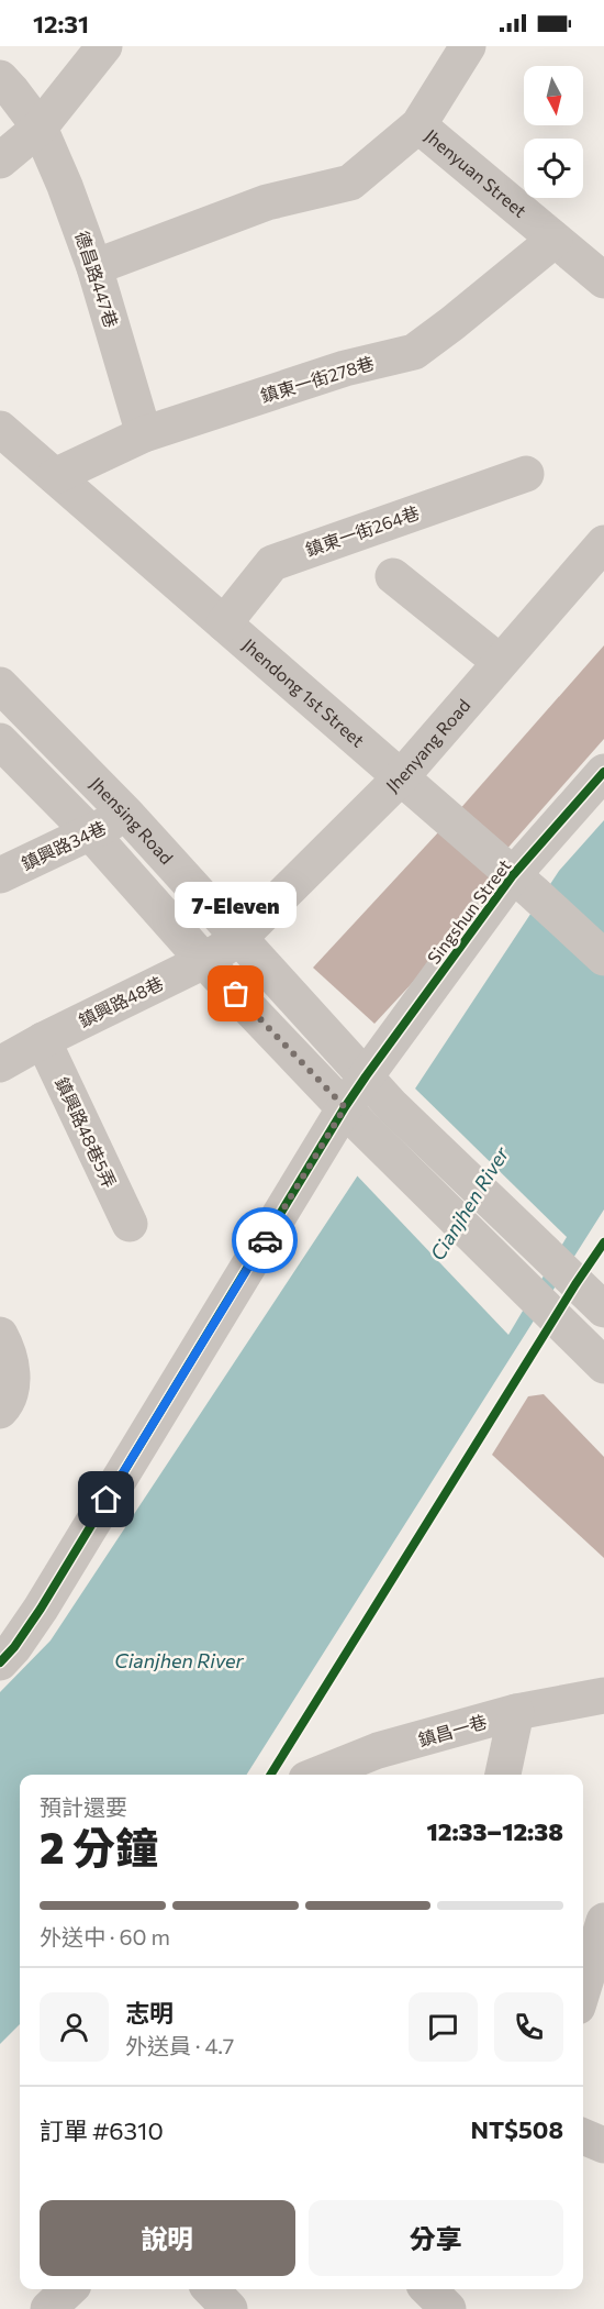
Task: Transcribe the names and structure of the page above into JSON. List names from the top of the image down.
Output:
{
  "streets": {
    "street": [
      "Jhenyuan Street",
      "德昌路447巷",
      "鎮東一街278巷",
      "鎮東一街264巷",
      "Jhendong 1st Street",
      "Jhenyang Road",
      "Jhensing Road",
      "鎮興路34巷",
      "Singshun Street",
      "鎮興路48巷",
      "鎮興路48巷5弄",
      "鎮昌一巷"
    ]
  },
  "crossings": [
    ["Jhenyuan Street", "鎮東一街278巷"],
    ["德昌路447巷", "鎮東一街278巷"],
    ["鎮東一街278巷", "Jhendong 1st Street"],
    ["鎮東一街264巷", "Jhendong 1st Street"],
    ["Jhendong 1st Street", "Jhenyang Road"],
    ["Jhendong 1st Street", "Singshun Street"],
    ["Jhenyang Road", "Jhensing Road"],
    ["Jhenyang Road", "鎮興路48巷"],
    ["Jhensing Road", "鎮興路34巷"],
    ["Jhensing Road", "Singshun Street"],
    ["Jhensing Road", "鎮興路48巷"],
    ["鎮興路48巷", "鎮興路48巷5弄"]
  ],
  "water": ["Cianjhen River"],
  "places": ["7-Eleven"],
  "north": "bottom",
  "page": {
    "status": "12:31",
    "bubble": "7-Eleven",
    "heading": ["2 分鐘", "預計還要", "12:33–12:38"],
    "panel": [
      "志明",
      "外送員 · 4.7",
      "訂單 #6310",
      "NT$508"
    ],
    "bar": "外送中 · 60 m",
    "buttons": ["說明", "分享"]
  }
}
